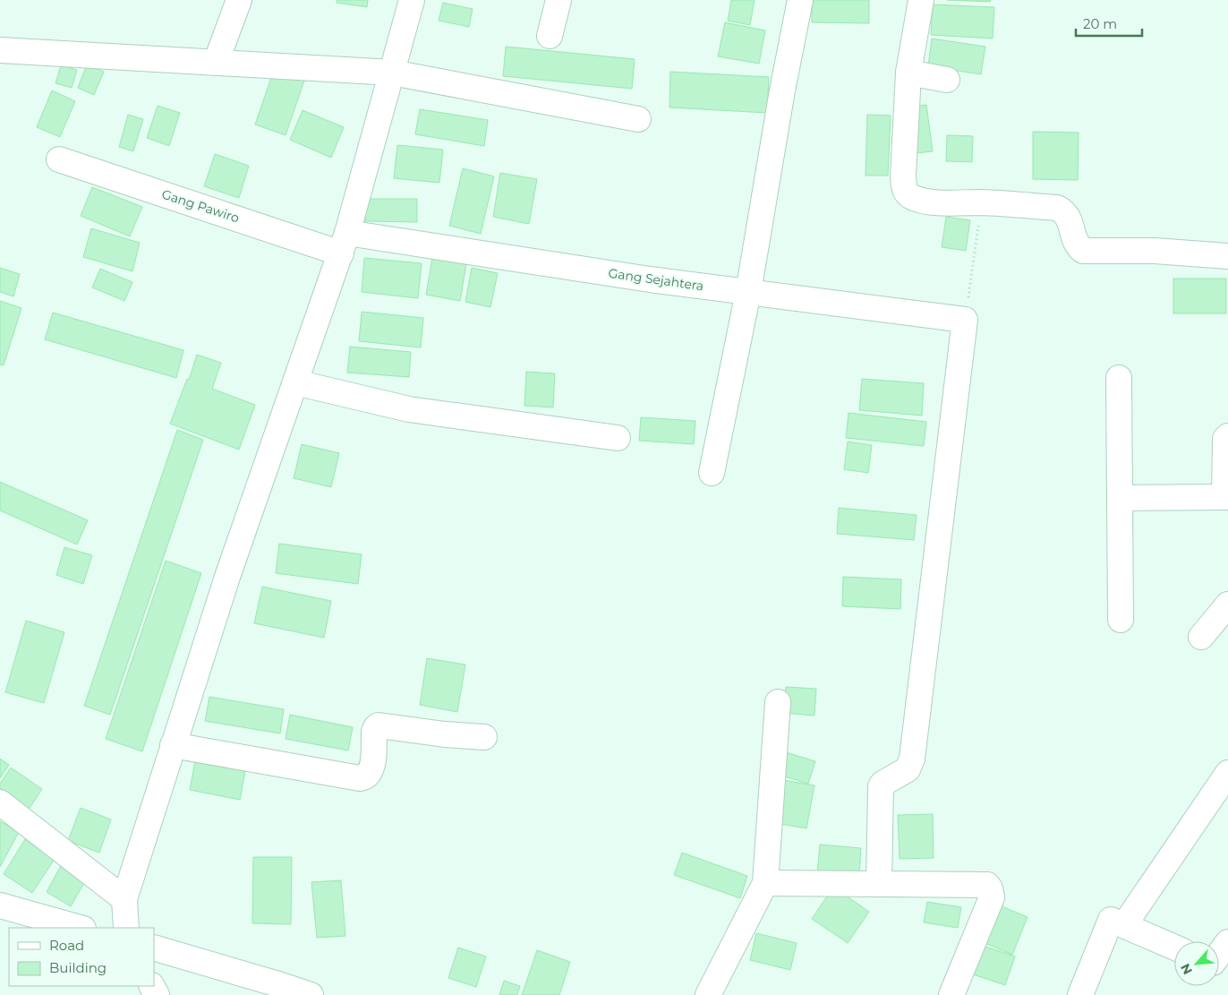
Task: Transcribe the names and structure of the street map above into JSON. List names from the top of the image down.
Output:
{
  "streets": {
    "street": ["Gang Pawiro", "Gang Sejahtera"]
  },
  "crossings": [
    ["Gang Pawiro", "Gang Sejahtera"]
  ],
  "legend": ["Road", "Building"],
  "scale_bar": "20 m",
  "north": "bottom left"
}
